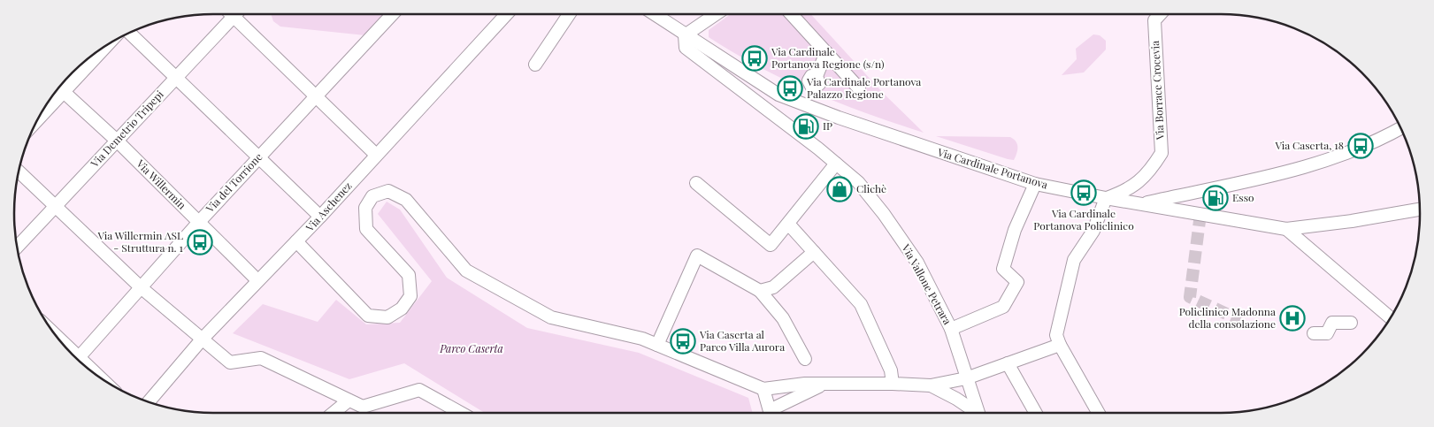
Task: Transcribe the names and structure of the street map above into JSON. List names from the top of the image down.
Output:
{
  "streets": {
    "street": [
      "Via Borrace Crocevia",
      "Via Demetrio Tripepi",
      "Via Cardinale Portanova",
      "Via del Torrione",
      "Via Willermin",
      "Via Aschenez",
      "Via Vallone Petrara"
    ]
  },
  "crossings": [
    ["Via Borrace Crocevia", "Via Cardinale Portanova"],
    ["Via Demetrio Tripepi", "Via Willermin"],
    ["Via Cardinale Portanova", "Via Vallone Petrara"],
    ["Via del Torrione", "Via Willermin"],
    ["Via Willermin", "Via Aschenez"]
  ],
  "parks": ["Parco Caserta"],
  "places": {
    "bus stop": [
      "Via Cardinale Portanova Regione (s/n)",
      "Via Cardinale Portanova Palazzo Regione",
      "Via Caserta, 18",
      "Via Cardinale Portanova Policlinico",
      "Via Willermin ASL - Struttura n. 1",
      "Via Caserta al Parco Villa Aurora"
    ],
    "fuel station": ["IP", "Esso"],
    "shop": ["Clichè"],
    "hospital": ["Policlinico Madonna della consolazione"]
  }
}
